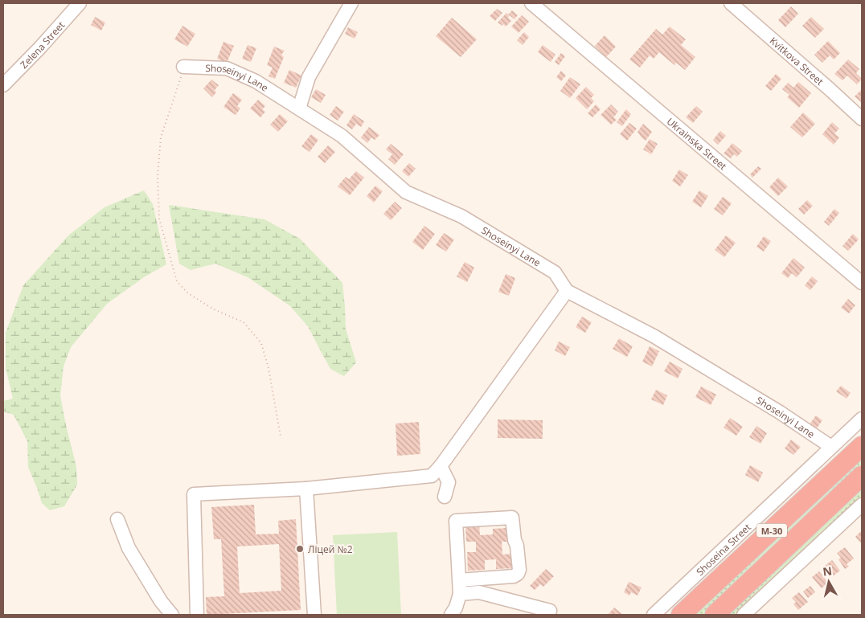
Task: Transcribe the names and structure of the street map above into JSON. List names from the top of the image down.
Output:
{
  "streets": {
    "highway": ["М-30"],
    "street": [
      "Zelena Street",
      "Kvitkova Street",
      "Shoseinyi Lane",
      "Ukrainska Street",
      "Shoseina Street"
    ]
  },
  "crossings": [
    ["Shoseinyi Lane", "Shoseina Street"]
  ],
  "places": ["Ліцей №2"],
  "north": "top"
}
